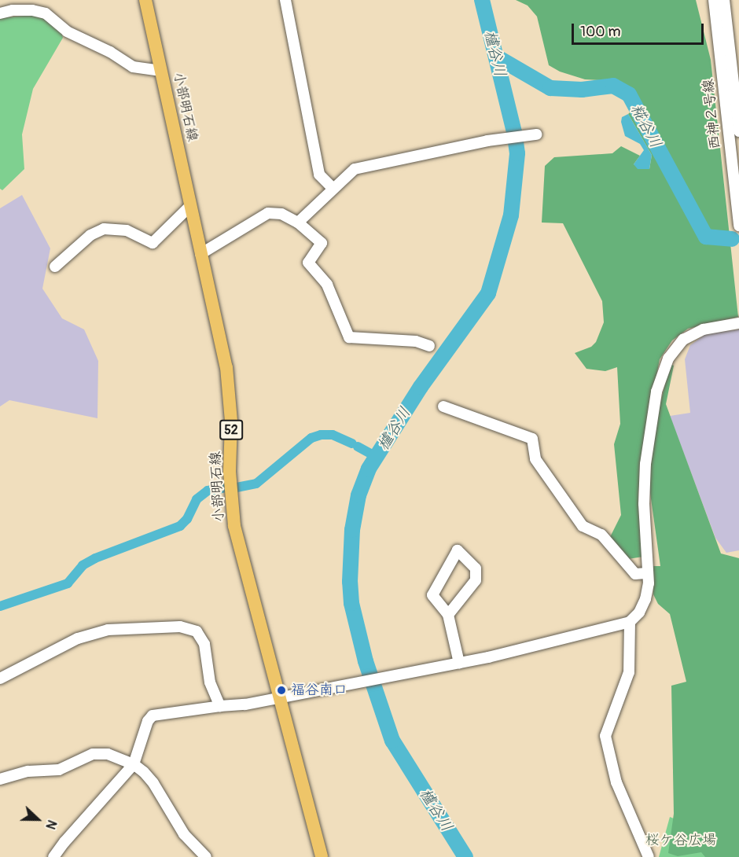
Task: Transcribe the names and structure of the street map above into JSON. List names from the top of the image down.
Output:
{
  "streets": {
    "main road": ["小部明石線", "52"],
    "street": ["西神２号線"]
  },
  "water": ["櫨谷川", "糀谷川"],
  "parks": ["桜ケ谷広場"],
  "places": ["福谷南口"],
  "scale_bar": "100 m",
  "north": "right"
}
